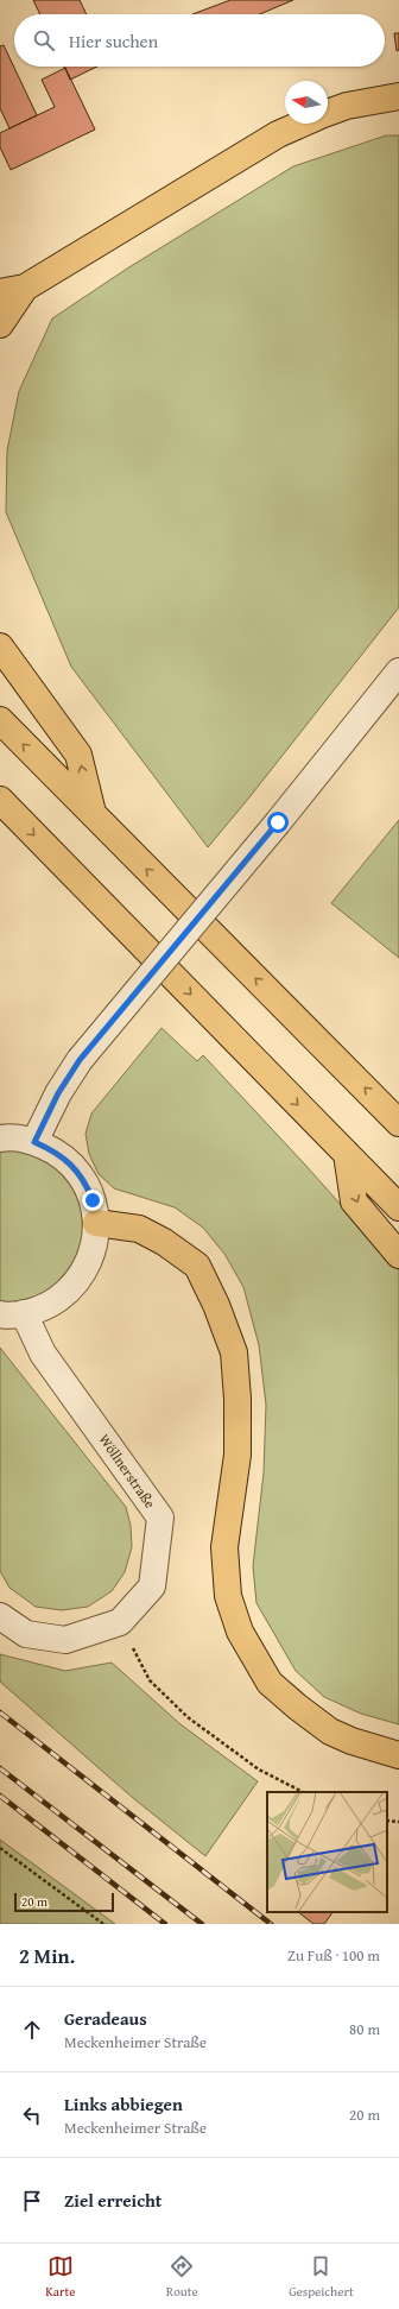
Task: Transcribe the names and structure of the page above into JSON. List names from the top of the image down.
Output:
{
  "streets": {
    "street": ["Wöllnerstraße"]
  },
  "scale_bar": "20 m",
  "north": "left",
  "page": {
    "search": "Hier suchen",
    "scale": "20 m",
    "heading": ["2 Min.", "Zu Fuß · 100 m"],
    "list": [
      ["Geradeaus", "Meckenheimer Straße", "80 m"],
      ["Links abbiegen", "Meckenheimer Straße", "20 m"],
      "Ziel erreicht"
    ],
    "nav": ["Karte", "Route", "Gespeichert"]
  }
}
